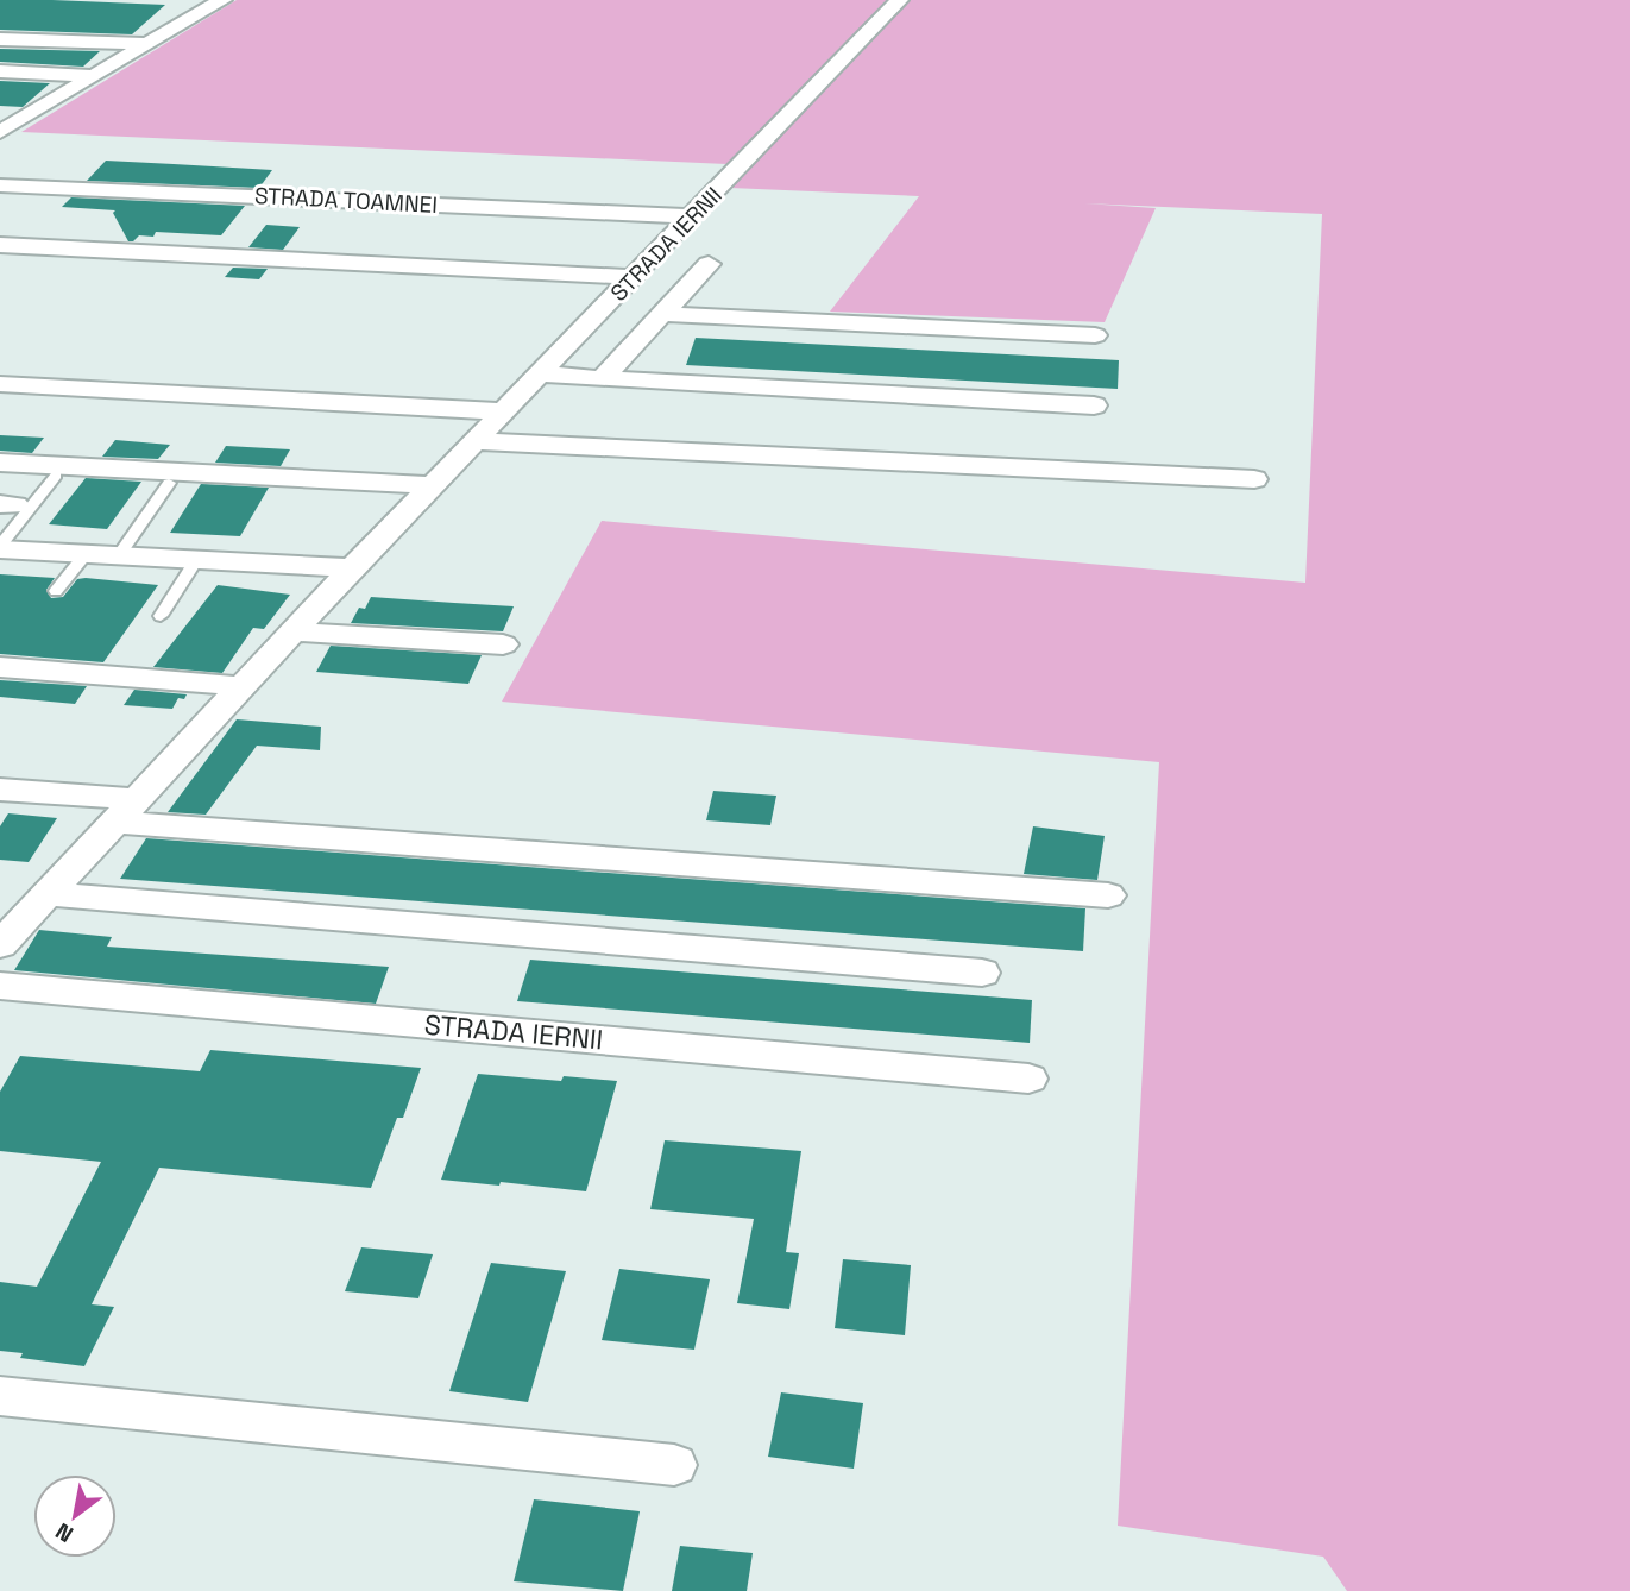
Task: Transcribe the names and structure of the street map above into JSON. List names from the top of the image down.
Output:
{
  "streets": {
    "street": ["STRADA TOAMNEI", "STRADA IERNII"]
  },
  "crossings": [
    ["STRADA TOAMNEI", "STRADA IERNII"]
  ],
  "north": "bottom left"
}
